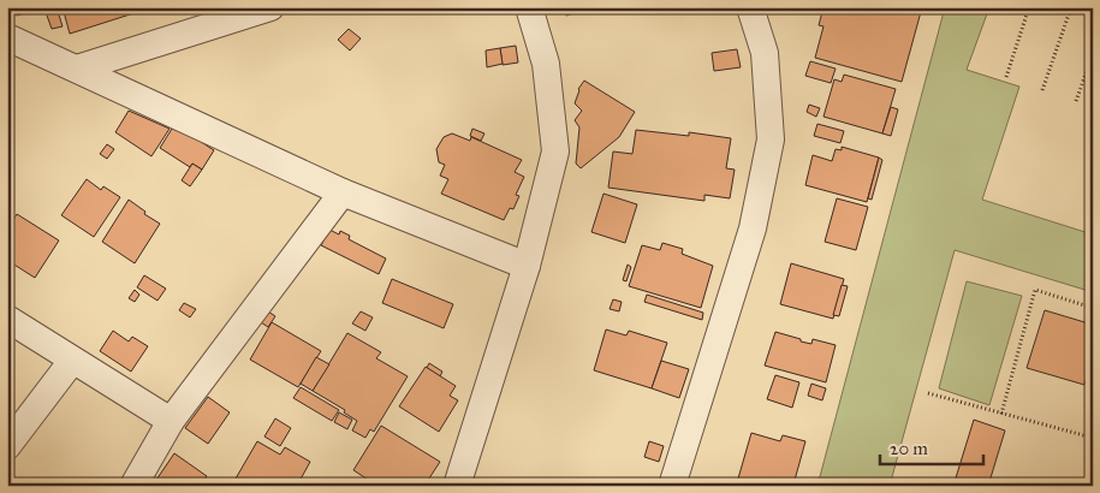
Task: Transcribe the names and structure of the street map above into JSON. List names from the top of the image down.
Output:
{
  "scale_bar": "20 m"
}
